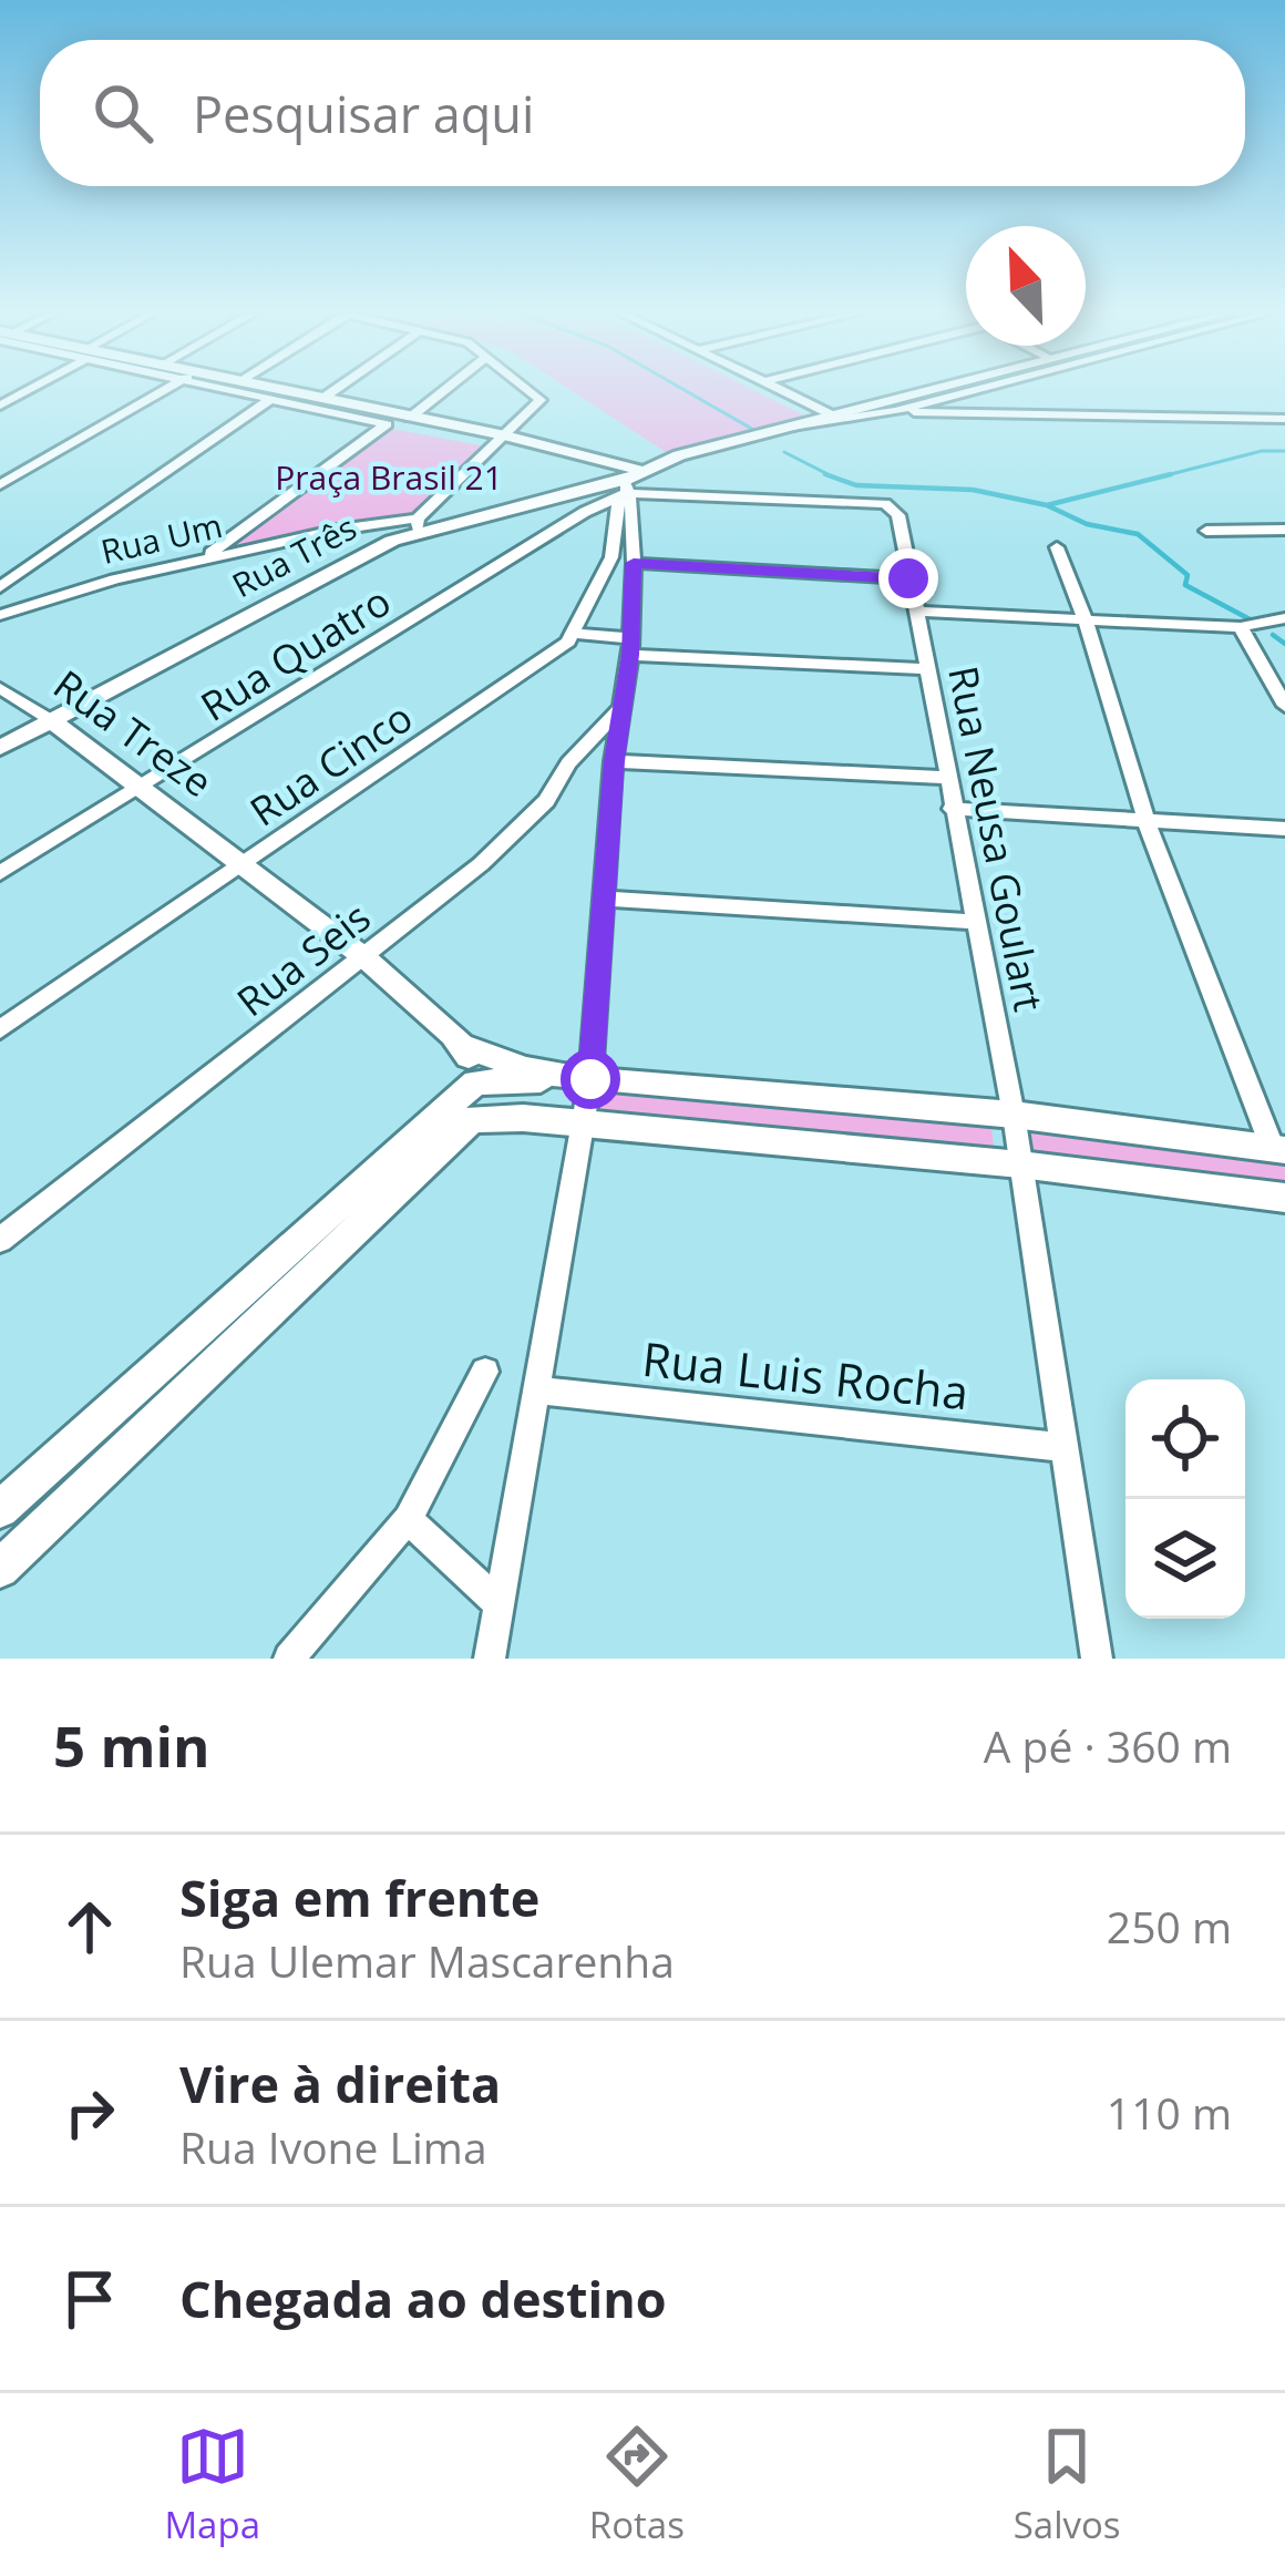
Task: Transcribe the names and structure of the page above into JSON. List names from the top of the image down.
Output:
{
  "streets": {
    "street": [
      "Rua Um",
      "Rua Três",
      "Rua Quatro",
      "Rua Treze",
      "Rua Cinco",
      "Rua Neusa Goulart",
      "Rua Seis",
      "Rua Luis Rocha"
    ]
  },
  "crossings": [
    ["Rua Um", "Rua Três"],
    ["Rua Três", "Rua Quatro"],
    ["Rua Três", "Rua Treze"],
    ["Rua Três", "Rua Cinco"],
    ["Rua Três", "Rua Neusa Goulart"],
    ["Rua Quatro", "Rua Treze"],
    ["Rua Quatro", "Rua Cinco"],
    ["Rua Quatro", "Rua Neusa Goulart"],
    ["Rua Treze", "Rua Cinco"],
    ["Rua Treze", "Rua Seis"],
    ["Rua Cinco", "Rua Neusa Goulart"],
    ["Rua Neusa Goulart", "Rua Luis Rocha"]
  ],
  "parks": ["Praça Brasil 21"],
  "north": "top left",
  "page": {
    "search": "Pesquisar aqui",
    "heading": ["5 min", "A pé · 360 m"],
    "list": [
      ["Siga em frente", "Rua Ulemar Mascarenha", "250 m"],
      ["Vire à direita", "Rua Ivone Lima", "110 m"],
      "Chegada ao destino"
    ],
    "nav": ["Mapa", "Rotas", "Salvos"]
  }
}
